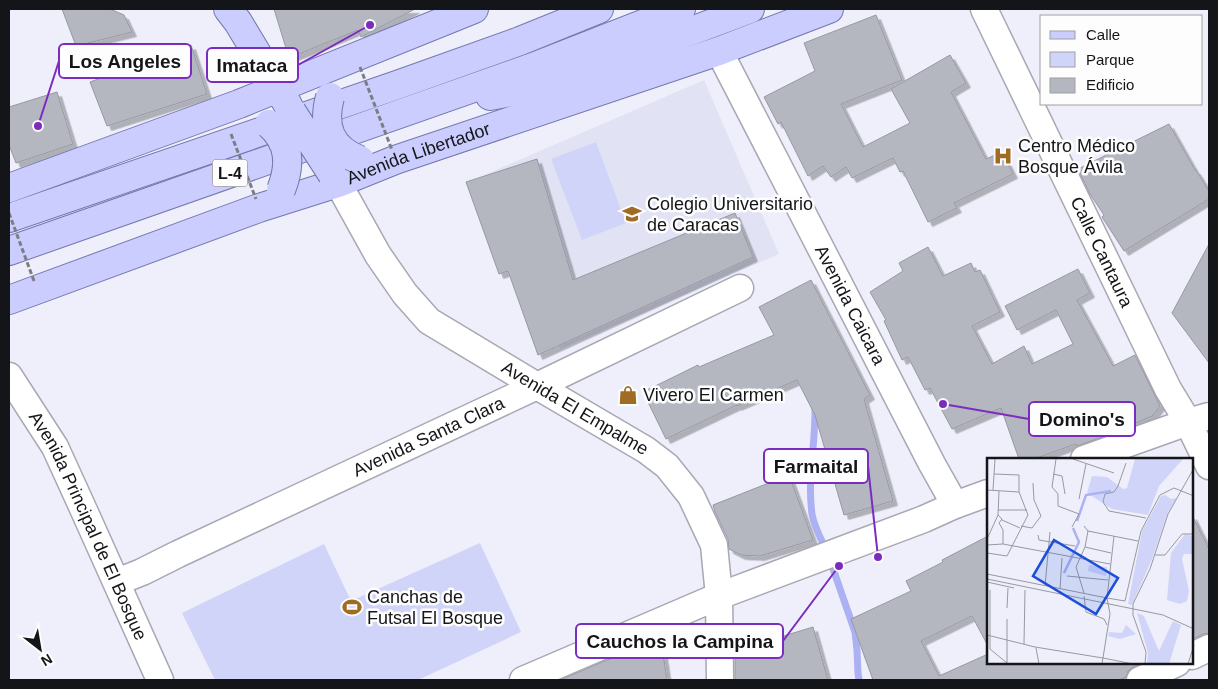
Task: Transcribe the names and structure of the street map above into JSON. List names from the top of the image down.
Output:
{
  "streets": {
    "main road": ["Avenida Libertador", "L-4"],
    "street": [
      "Calle Cantaura",
      "Avenida Caicara",
      "Avenida El Empalme",
      "Avenida Santa Clara",
      "Avenida Principal de El Bosque"
    ]
  },
  "crossings": [
    ["Avenida Libertador", "Avenida Caicara"],
    ["Avenida Libertador", "Avenida El Empalme"],
    ["Avenida El Empalme", "Avenida Santa Clara"],
    ["Avenida Santa Clara", "Avenida Principal de El Bosque"]
  ],
  "places": {
    "other": [
      "Imataca",
      "Los Angeles",
      "Domino's",
      "Farmaital",
      "Cauchos la Campina"
    ],
    "hospital": ["Centro Médico Bosque Ávila"],
    "school or university": ["Colegio Universitario de Caracas"],
    "shop": ["Vivero El Carmen"],
    "sports": ["Canchas de Futsal El Bosque"]
  },
  "legend": ["Calle", "Parque", "Edificio"],
  "north": "bottom right"
}
